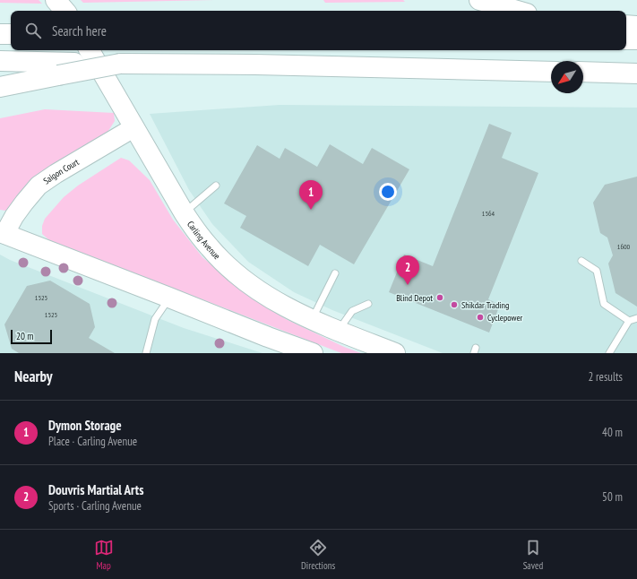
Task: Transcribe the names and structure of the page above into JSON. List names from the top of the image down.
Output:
{
  "streets": {
    "main road": ["Carling Avenue"],
    "street": ["Saigon Court"]
  },
  "crossings": [
    ["Saigon Court", "Carling Avenue"]
  ],
  "places": ["Blind Depot", "Shikdar Trading", "Cyclepower"],
  "house_numbers": [
    "1564",
    "1600",
    "1525",
    "1525"
  ],
  "scale_bar": "20 m",
  "north": "bottom left",
  "page": {
    "search": "Search here",
    "pins": ["1", "2"],
    "scale": "20 m",
    "heading": ["Nearby", "2 results"],
    "list": [
      {
        "mark": "1",
        "name": "Dymon Storage",
        "note": "Place · Carling Avenue",
        "value": "40 m"
      },
      {
        "mark": "2",
        "name": "Douvris Martial Arts",
        "note": "Sports · Carling Avenue",
        "value": "50 m"
      }
    ],
    "nav": ["Map", "Directions", "Saved"]
  }
}
